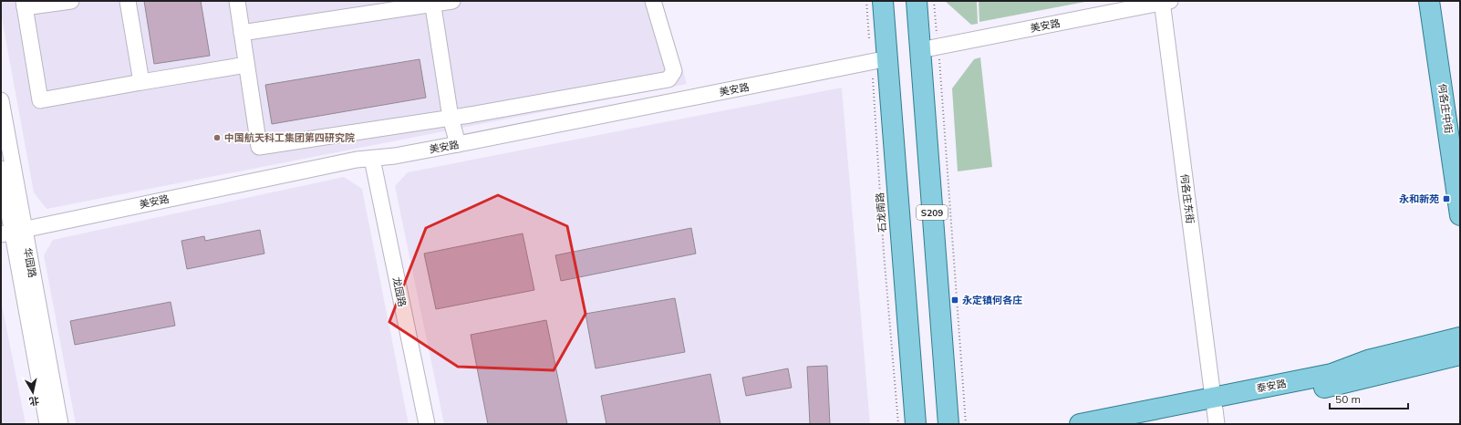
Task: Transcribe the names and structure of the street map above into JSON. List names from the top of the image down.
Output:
{
  "streets": {
    "main road": [
      "何各庄中街",
      "石龙南路",
      "S209",
      "泰安路"
    ],
    "street": [
      "美安路",
      "何各庄东街",
      "华园路",
      "龙园路"
    ]
  },
  "crossings": [
    ["美安路", "何各庄东街"],
    ["美安路", "石龙南路"],
    ["美安路", "S209"],
    ["美安路", "华园路"],
    ["美安路", "龙园路"],
    ["何各庄东街", "泰安路"]
  ],
  "places": {
    "other": ["中国航天科工集团第四研究院"],
    "transit": ["永和新苑", "永定镇何各庄"]
  },
  "scale_bar": "50 m",
  "north": "bottom"
}
